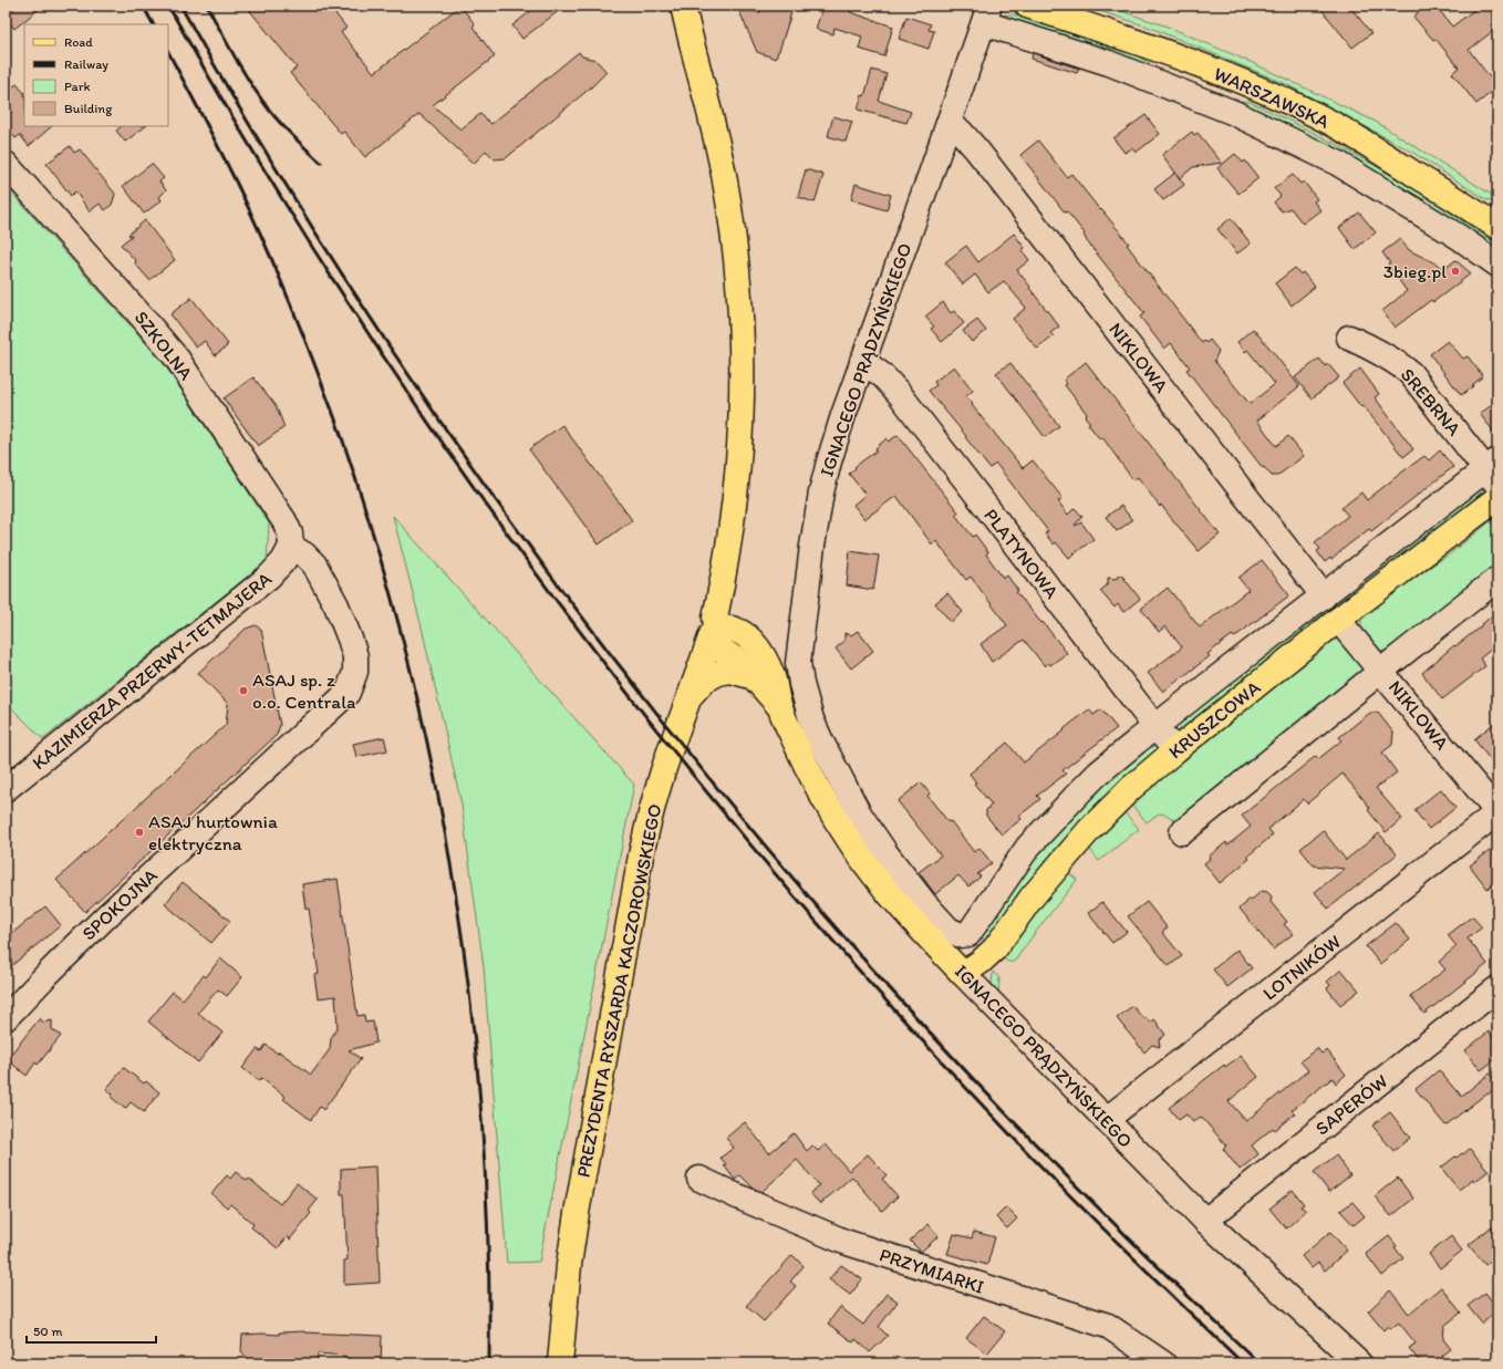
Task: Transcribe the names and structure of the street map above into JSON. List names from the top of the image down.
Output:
{
  "streets": {
    "main road": [
      "WARSZAWSKA",
      "IGNACEGO PRĄDZYŃSKIEGO",
      "KRUSZCOWA",
      "PREZYDENTA RYSZARDA KACZOROWSKIEGO"
    ],
    "street": [
      "SZKOLNA",
      "NIKLOWA",
      "SREBRNA",
      "PLATYNOWA",
      "KAZIMIERZA PRZERWY-TETMAJERA",
      "SPOKOJNA",
      "LOTNIKÓW",
      "SAPERÓW",
      "PRZYMIARKI"
    ]
  },
  "crossings": [
    ["SZKOLNA", "KAZIMIERZA PRZERWY-TETMAJERA"],
    ["SZKOLNA", "SPOKOJNA"],
    ["NIKLOWA", "IGNACEGO PRĄDZYŃSKIEGO"],
    ["NIKLOWA", "KRUSZCOWA"],
    ["NIKLOWA", "LOTNIKÓW"],
    ["IGNACEGO PRĄDZYŃSKIEGO", "PLATYNOWA"],
    ["IGNACEGO PRĄDZYŃSKIEGO", "KRUSZCOWA"],
    ["IGNACEGO PRĄDZYŃSKIEGO", "LOTNIKÓW"],
    ["IGNACEGO PRĄDZYŃSKIEGO", "PREZYDENTA RYSZARDA KACZOROWSKIEGO"],
    ["IGNACEGO PRĄDZYŃSKIEGO", "SAPERÓW"],
    ["PLATYNOWA", "KRUSZCOWA"],
    ["KAZIMIERZA PRZERWY-TETMAJERA", "SPOKOJNA"]
  ],
  "places": ["3bieg.pl", "ASAJ sp. z o.o. Centrala", "ASAJ hurtownia elektryczna"],
  "legend": [
    "Road",
    "Railway",
    "Park",
    "Building"
  ],
  "scale_bar": "50 m"
}
